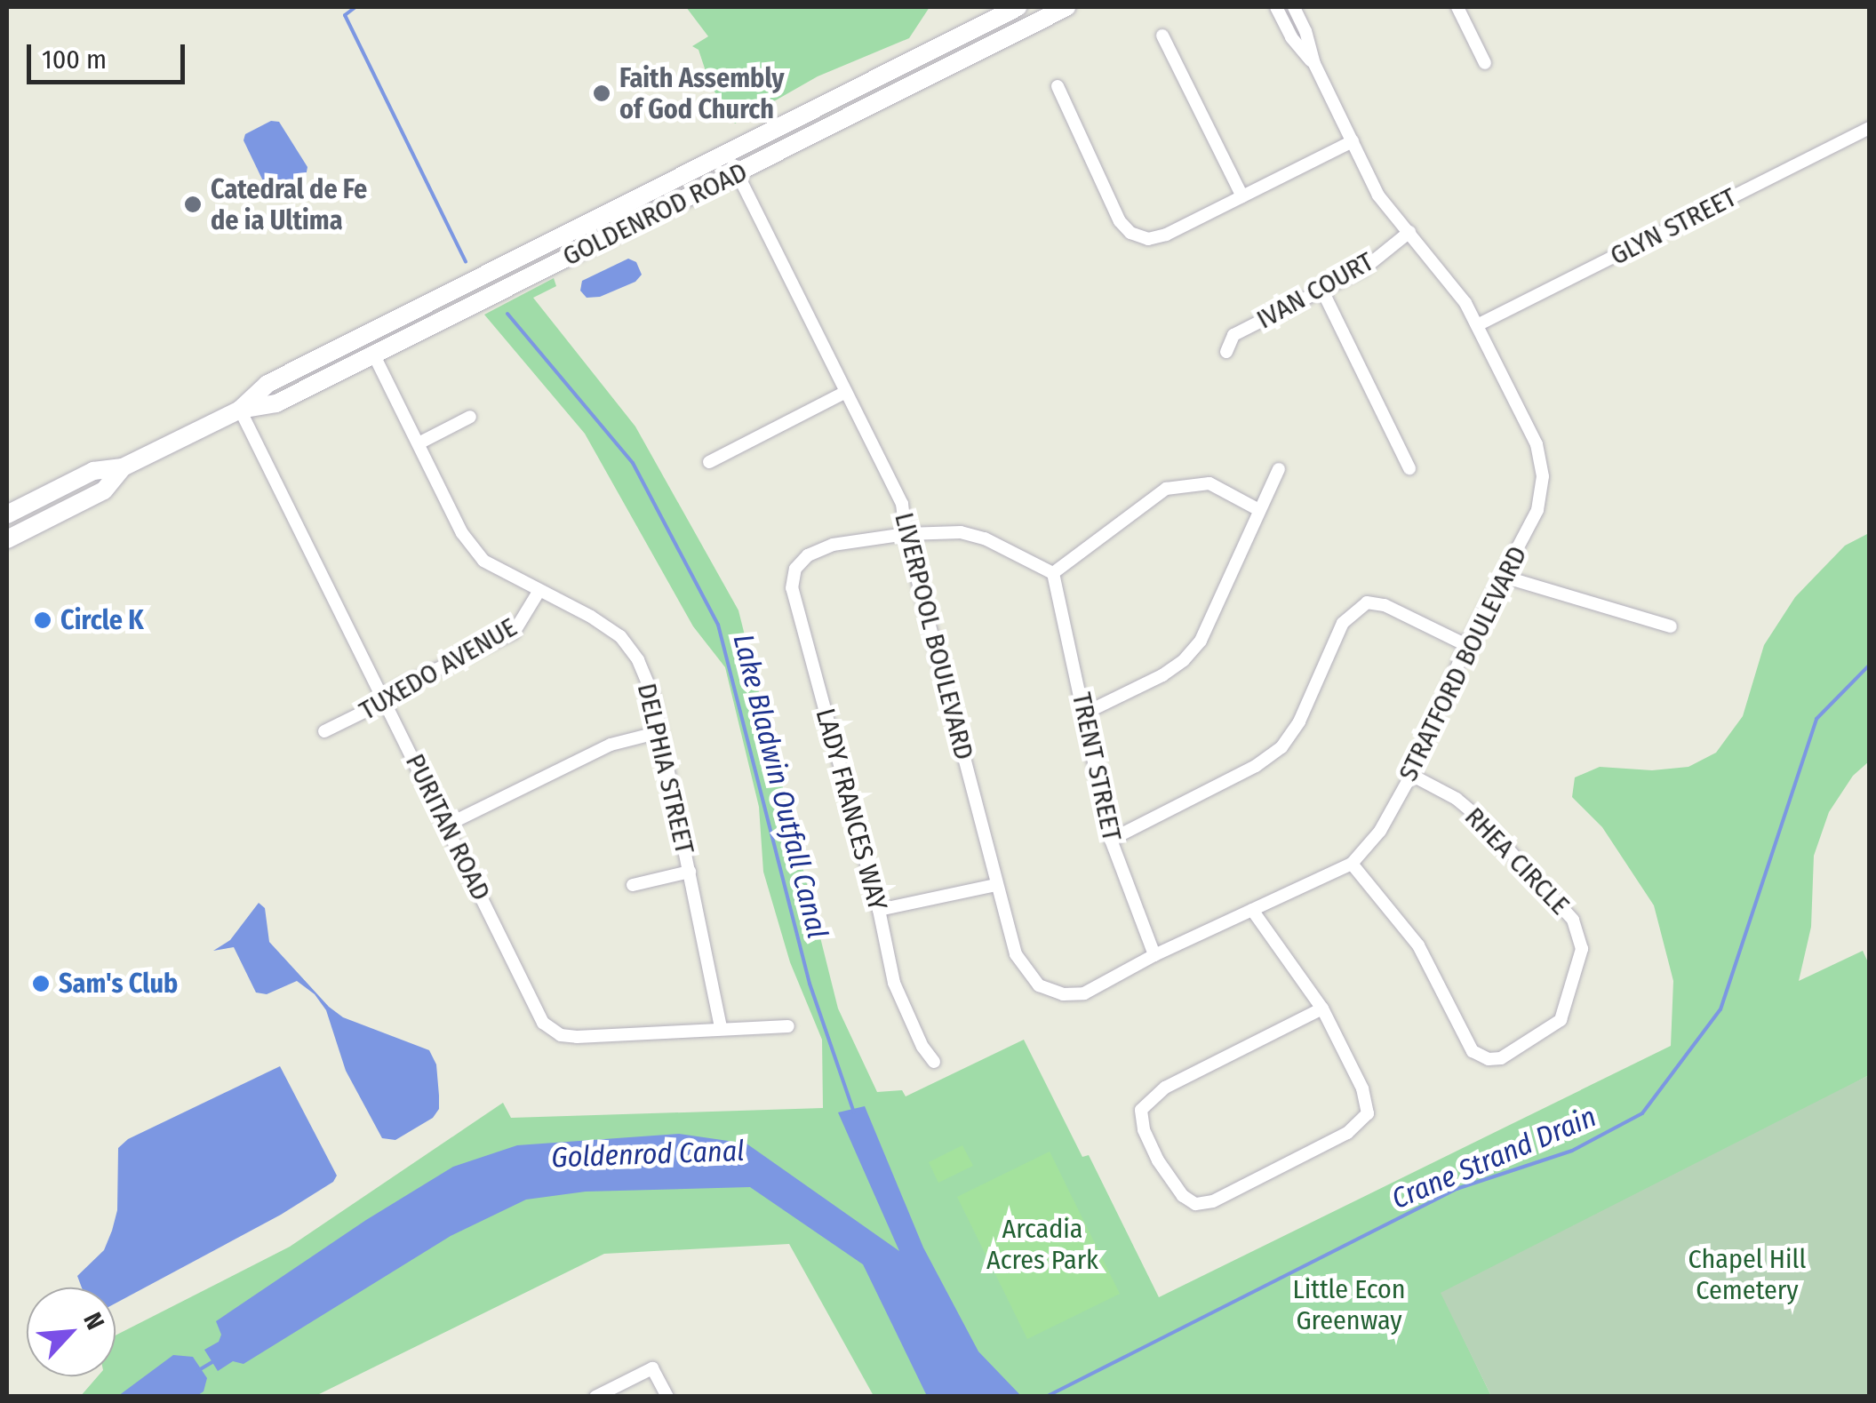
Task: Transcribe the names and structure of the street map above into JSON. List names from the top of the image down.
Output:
{
  "streets": {
    "main road": ["GOLDENROD ROAD"],
    "street": [
      "GLYN STREET",
      "IVAN COURT",
      "LIVERPOOL BOULEVARD",
      "STRATFORD BOULEVARD",
      "TUXEDO AVENUE",
      "TRENT STREET",
      "DELPHIA STREET",
      "LADY FRANCES WAY",
      "PURITAN ROAD",
      "RHEA CIRCLE"
    ]
  },
  "crossings": [
    ["GOLDENROD ROAD", "LIVERPOOL BOULEVARD"],
    ["GOLDENROD ROAD", "DELPHIA STREET"],
    ["GOLDENROD ROAD", "PURITAN ROAD"],
    ["GLYN STREET", "STRATFORD BOULEVARD"],
    ["IVAN COURT", "STRATFORD BOULEVARD"],
    ["LIVERPOOL BOULEVARD", "STRATFORD BOULEVARD"],
    ["LIVERPOOL BOULEVARD", "LADY FRANCES WAY"],
    ["STRATFORD BOULEVARD", "TRENT STREET"],
    ["STRATFORD BOULEVARD", "RHEA CIRCLE"],
    ["TUXEDO AVENUE", "DELPHIA STREET"],
    ["TUXEDO AVENUE", "PURITAN ROAD"],
    ["DELPHIA STREET", "PURITAN ROAD"]
  ],
  "water": ["Lake Bladwin Outfall Canal", "Goldenrod Canal", "Crane Strand Drain"],
  "parks": ["Arcadia Acres Park", "Chapel Hill Cemetery", "Little Econ Greenway"],
  "places": [
    "Faith Assembly of God Church",
    "Catedral de Fe de ia Ultima",
    "Circle K",
    "Sam's Club"
  ],
  "scale_bar": "100 m",
  "north": "top right"
}
